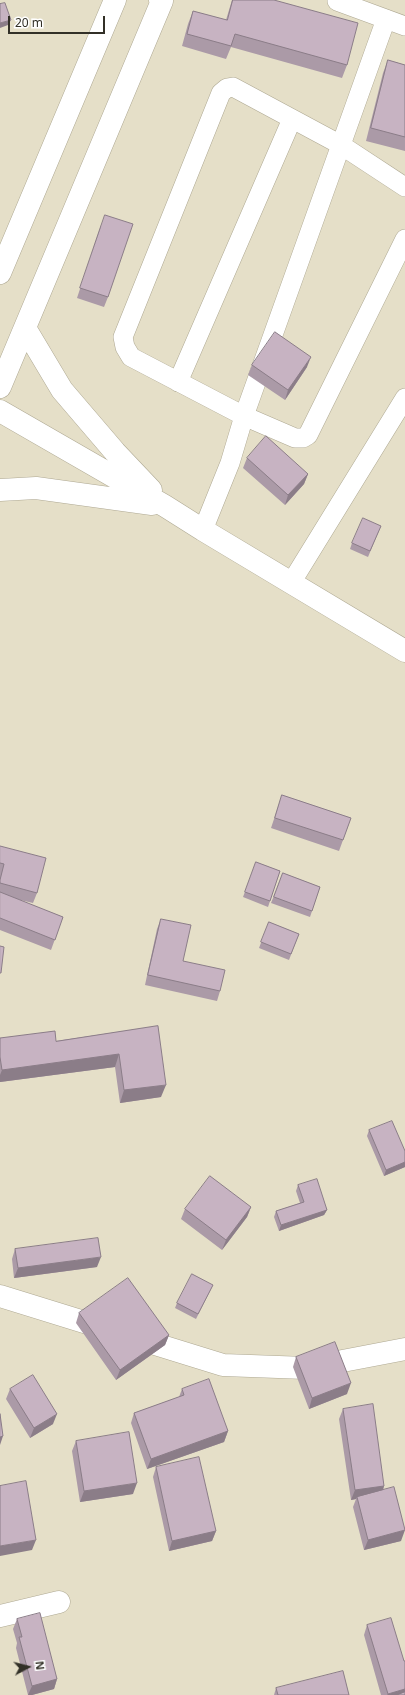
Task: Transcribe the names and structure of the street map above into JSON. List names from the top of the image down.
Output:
{
  "scale_bar": "20 m",
  "north": "right"
}
